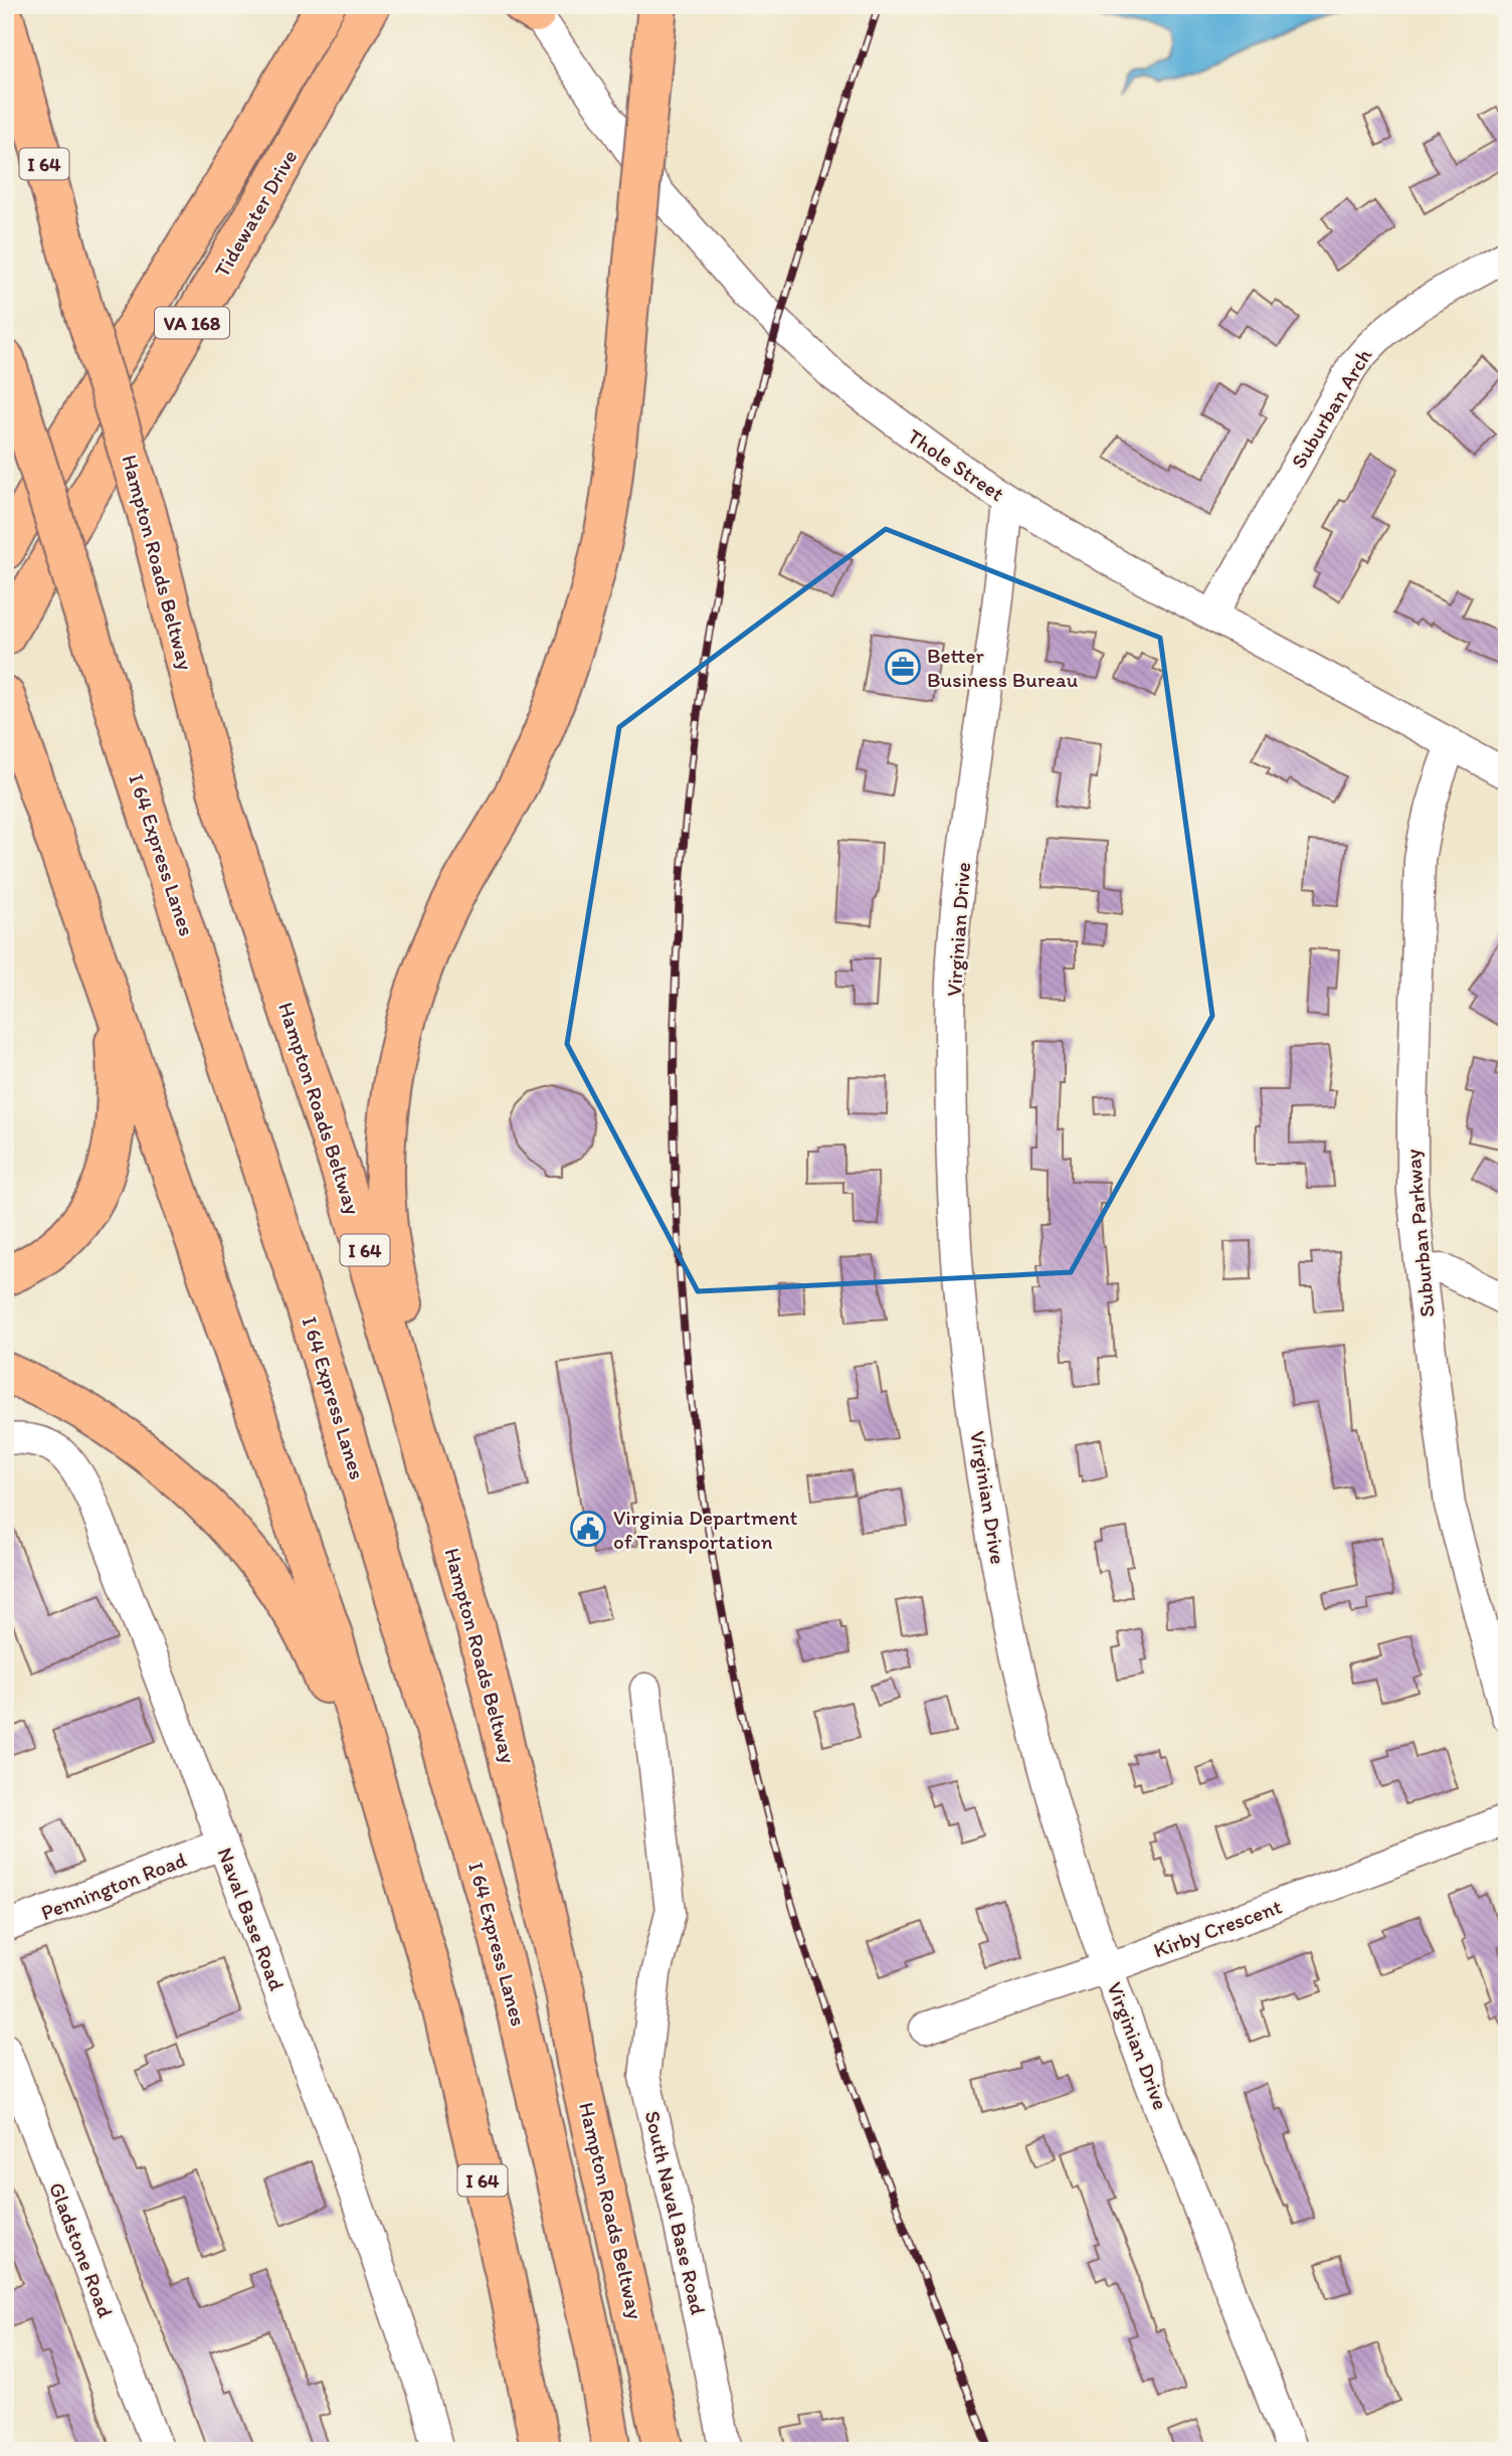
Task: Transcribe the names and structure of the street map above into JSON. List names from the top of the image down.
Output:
{
  "streets": {
    "highway": [
      "I 64",
      "Tidewater Drive",
      "VA 168",
      "Hampton Roads Beltway",
      "I 64 Express Lanes"
    ],
    "street": [
      "Suburban Arch",
      "Thole Street",
      "Virginian Drive",
      "Suburban Parkway",
      "Pennington Road",
      "Naval Base Road",
      "Kirby Crescent",
      "South Naval Base Road",
      "Gladstone Road"
    ]
  },
  "crossings": [
    ["Suburban Arch", "Thole Street"],
    ["Thole Street", "Virginian Drive"],
    ["Thole Street", "Suburban Parkway"],
    ["Virginian Drive", "Kirby Crescent"],
    ["Pennington Road", "Naval Base Road"]
  ],
  "places": {
    "office": ["Better Business Bureau"],
    "public building": ["Virginia Department of Transportation"]
  }
}
